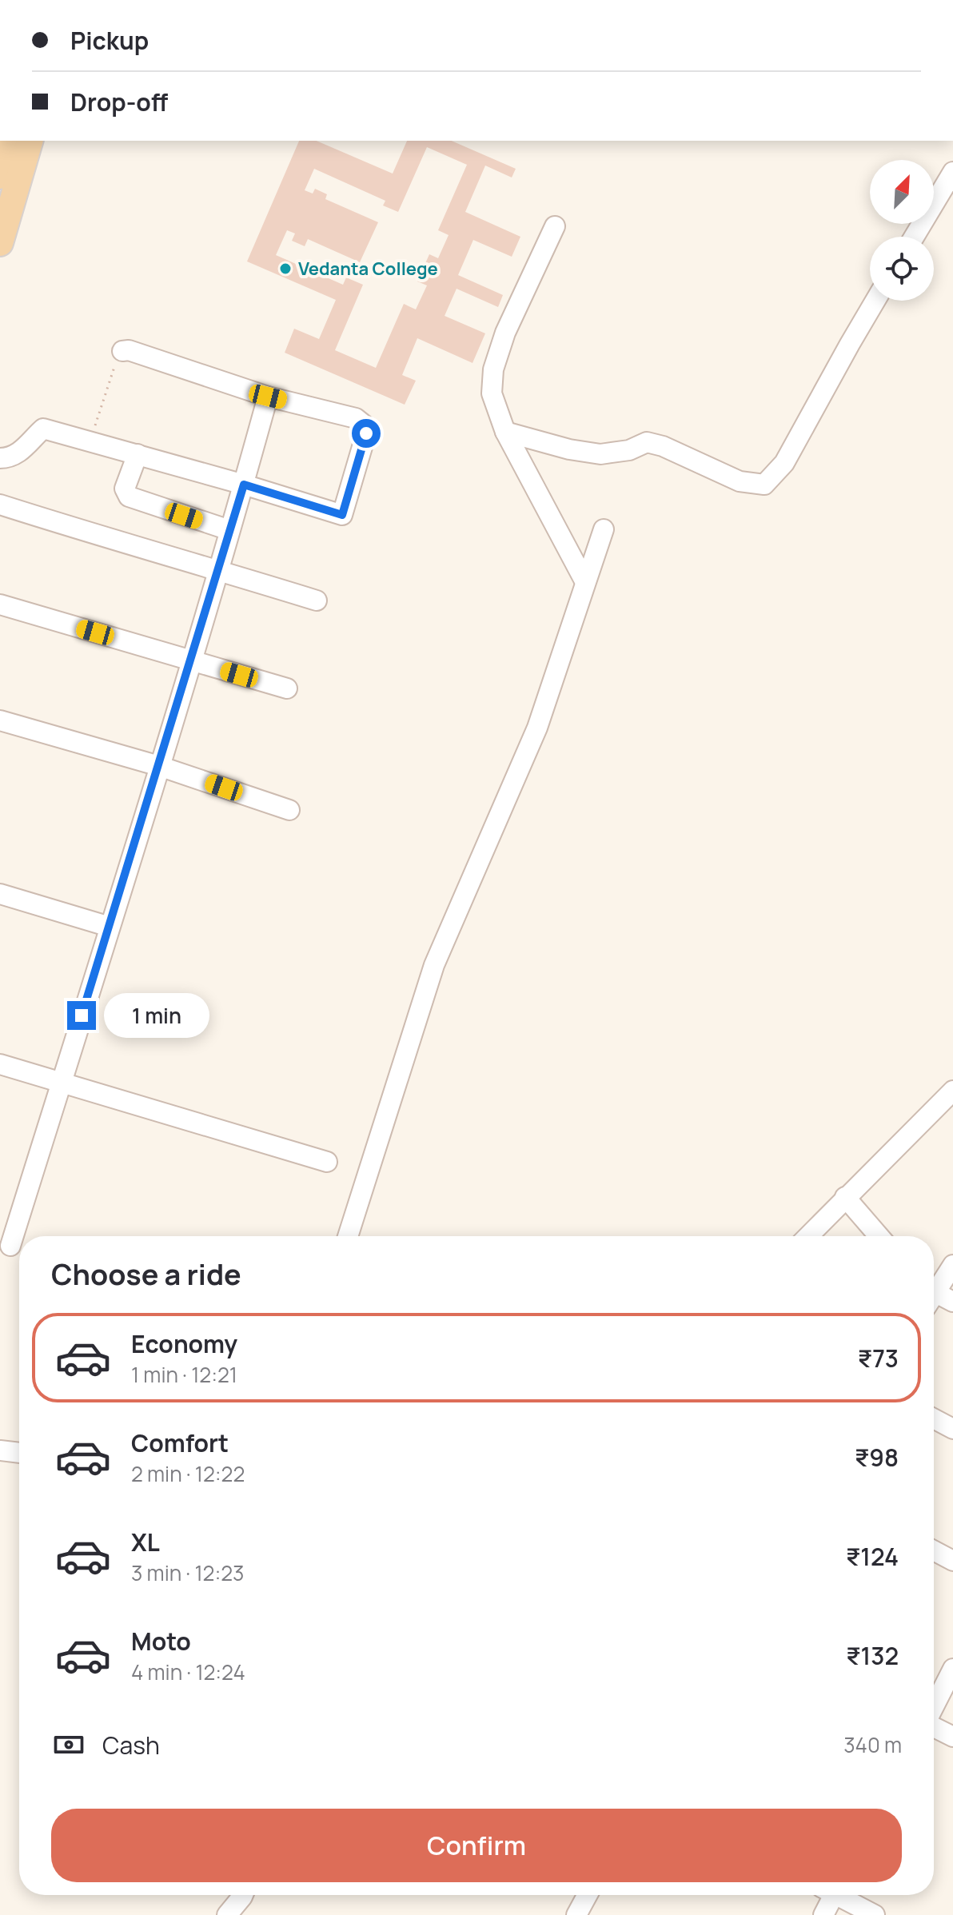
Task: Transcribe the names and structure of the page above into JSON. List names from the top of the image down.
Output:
{
  "places": ["Vedanta College"],
  "north": "top right",
  "page": {
    "banner": ["Pickup", "Drop-off"],
    "bubble": "1 min",
    "heading": "Choose a ride",
    "list": [
      {
        "name": "Economy",
        "note": "1 min · 12:21",
        "value": "₹73"
      },
      {
        "name": "Comfort",
        "note": "2 min · 12:22",
        "value": "₹98"
      },
      {
        "name": "XL",
        "note": "3 min · 12:23",
        "value": "₹124"
      },
      {
        "name": "Moto",
        "note": "4 min · 12:24",
        "value": "₹132"
      }
    ],
    "pay": ["Cash", "340 m"],
    "buttons": "Confirm"
  }
}
